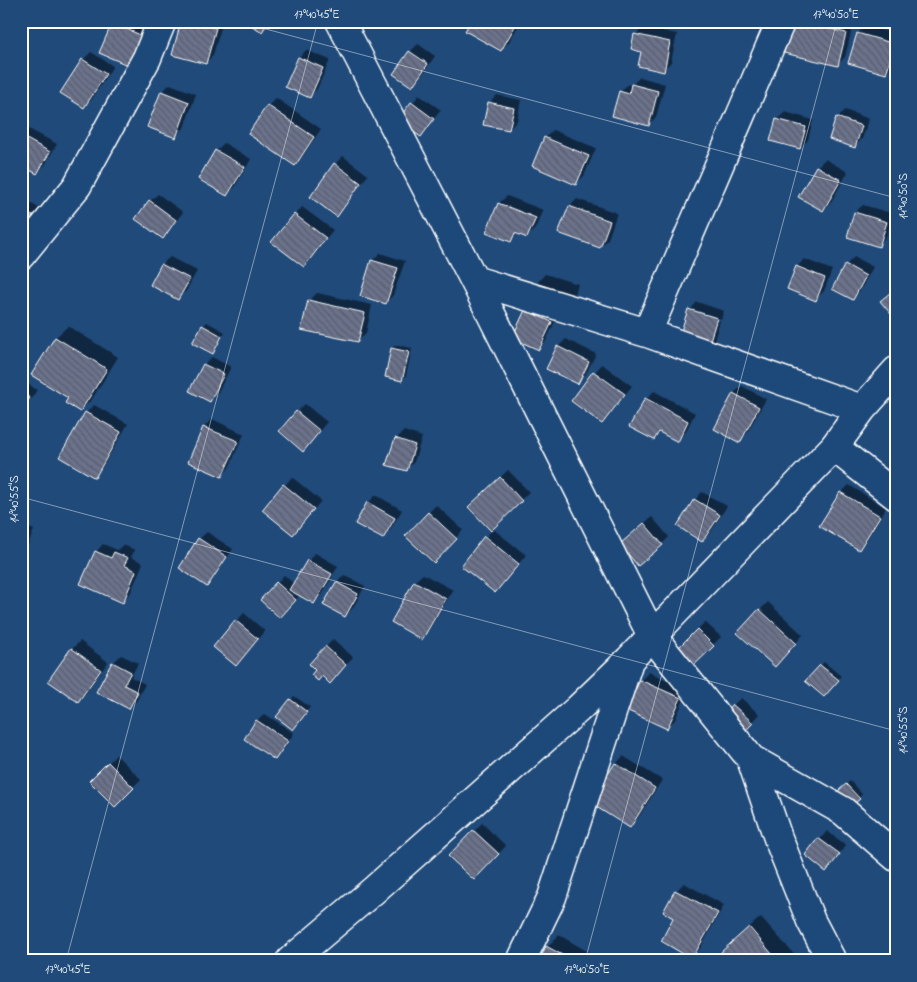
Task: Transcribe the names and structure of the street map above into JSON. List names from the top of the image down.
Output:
{
  "coordinates": [
    "17°40'45\"E",
    "17°40'50\"E",
    "14°40'50\"S",
    "14°40'55\"S"
  ]
}
